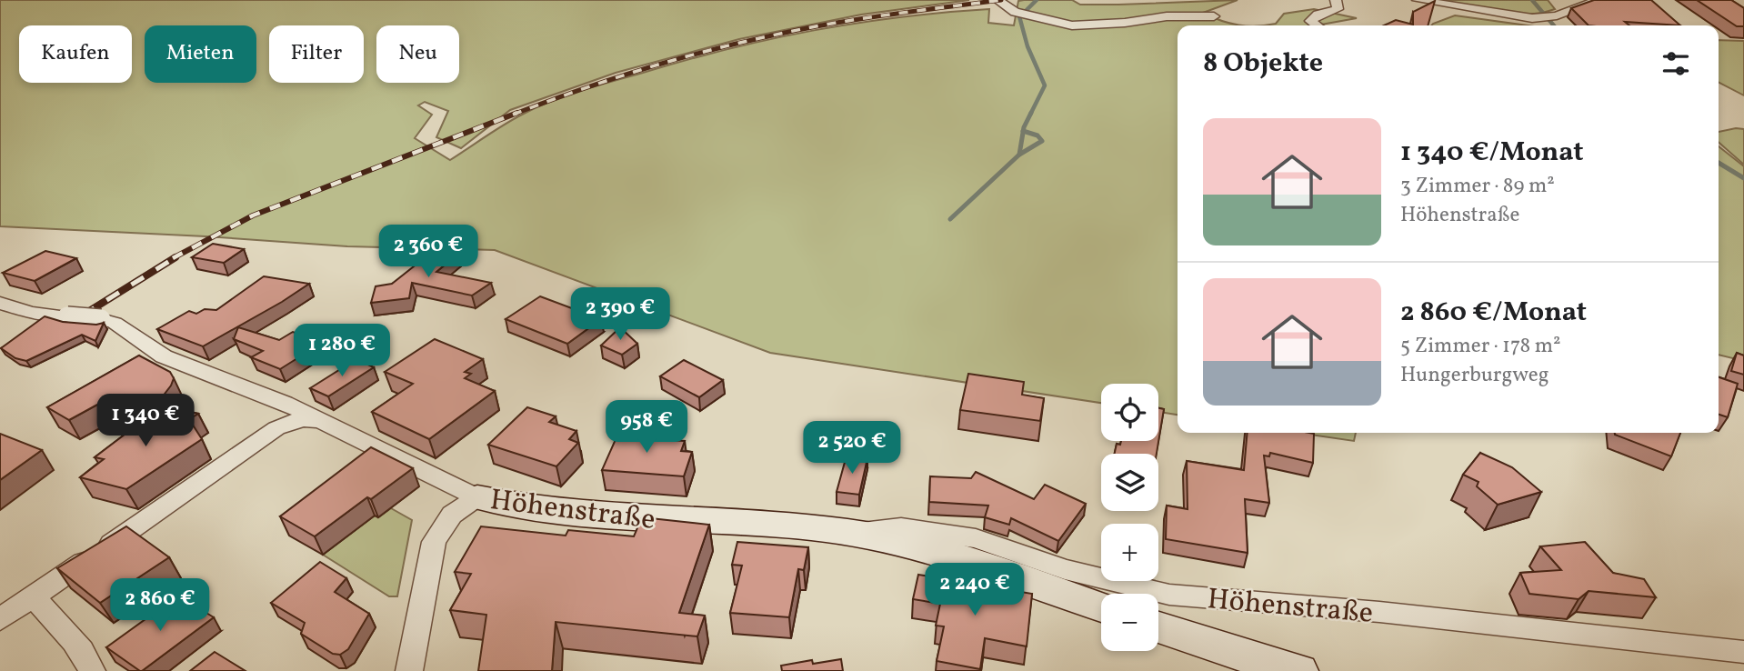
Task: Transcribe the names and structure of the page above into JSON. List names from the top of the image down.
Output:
{
  "streets": {
    "street": ["Höhenstraße"]
  },
  "page": {
    "chip": [
      "Kaufen",
      "Mieten",
      "Filter",
      "Neu"
    ],
    "heading": "8 Objekte",
    "list": [
      {
        "name": "1 340 €/Monat",
        "note": "3 Zimmer · 89 m² · Höhenstraße"
      },
      {
        "name": "2 860 €/Monat",
        "note": "5 Zimmer · 178 m² · Hungerburgweg"
      }
    ],
    "price": [
      "2 360 €",
      "2 390 €",
      "1 280 €",
      "1 340 €",
      "958 €",
      "2 520 €",
      "2 240 €",
      "2 860 €"
    ],
    "map_buttons": ["+", "−"]
  }
}
